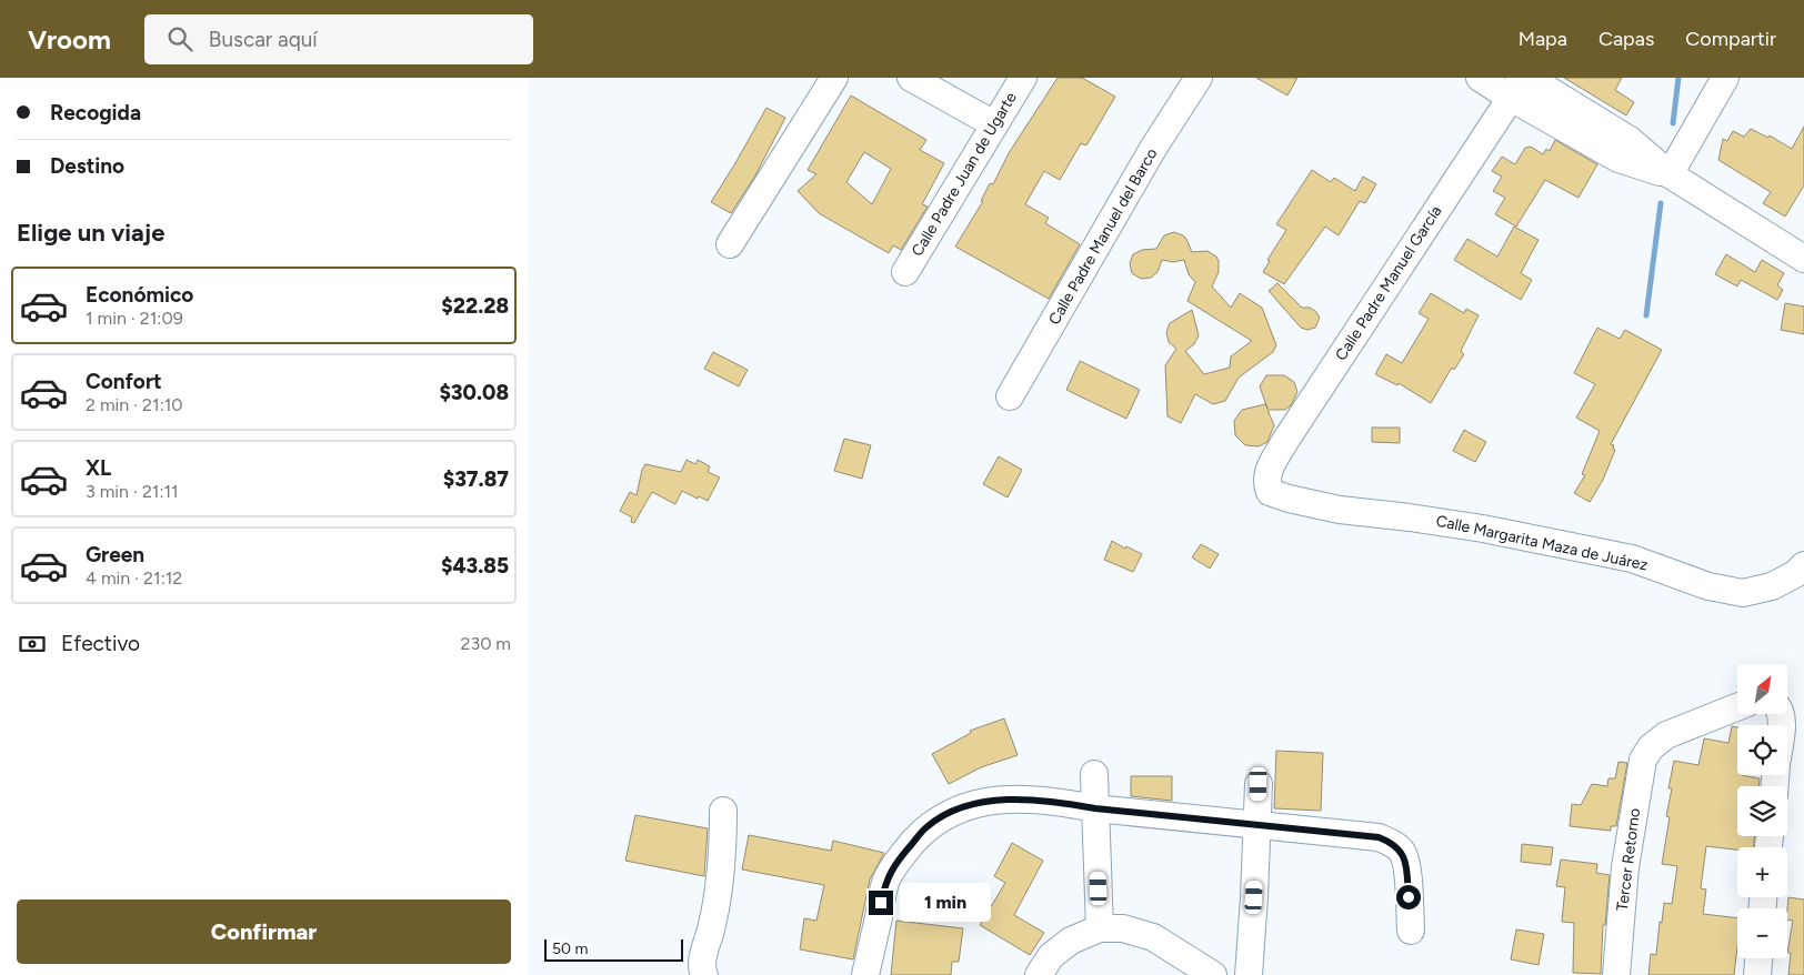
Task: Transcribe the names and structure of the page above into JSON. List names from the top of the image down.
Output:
{
  "streets": {
    "street": [
      "Calle Padre Juan de Ugarte",
      "Calle Padre Manuel del Barco",
      "Calle Padre Manuel García",
      "Calle Margarita Maza de Juárez",
      "Tercer Retorno"
    ]
  },
  "crossings": [
    ["Calle Padre Manuel García", "Calle Margarita Maza de Juárez"]
  ],
  "scale_bar": "50 m",
  "north": "top right",
  "page": {
    "header": "Vroom",
    "search": "Buscar aquí",
    "nav": ["Mapa", "Capas", "Compartir"],
    "banner": ["Recogida", "Destino"],
    "heading": "Elige un viaje",
    "list": [
      {
        "name": "Económico",
        "note": "1 min · 21:09",
        "value": "$22.28"
      },
      {
        "name": "Confort",
        "note": "2 min · 21:10",
        "value": "$30.08"
      },
      {
        "name": "XL",
        "note": "3 min · 21:11",
        "value": "$37.87"
      },
      {
        "name": "Green",
        "note": "4 min · 21:12",
        "value": "$43.85"
      }
    ],
    "pay": ["Efectivo", "230 m"],
    "map_buttons": ["+", "−"],
    "bubble": "1 min",
    "buttons": "Confirmar",
    "scale": "50 m"
  }
}
